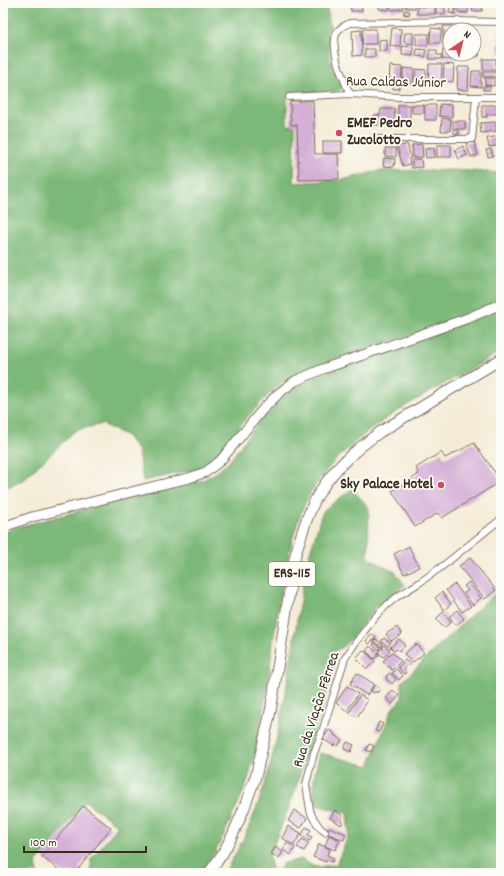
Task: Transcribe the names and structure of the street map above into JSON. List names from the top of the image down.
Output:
{
  "streets": {
    "main road": ["ERS-115"],
    "street": ["Rua Caldas Júnior", "Rua da Viação Fêrrea"]
  },
  "places": ["EMEF Pedro Zucolotto", "Sky Palace Hotel"],
  "scale_bar": "100 m",
  "north": "top right"
}
